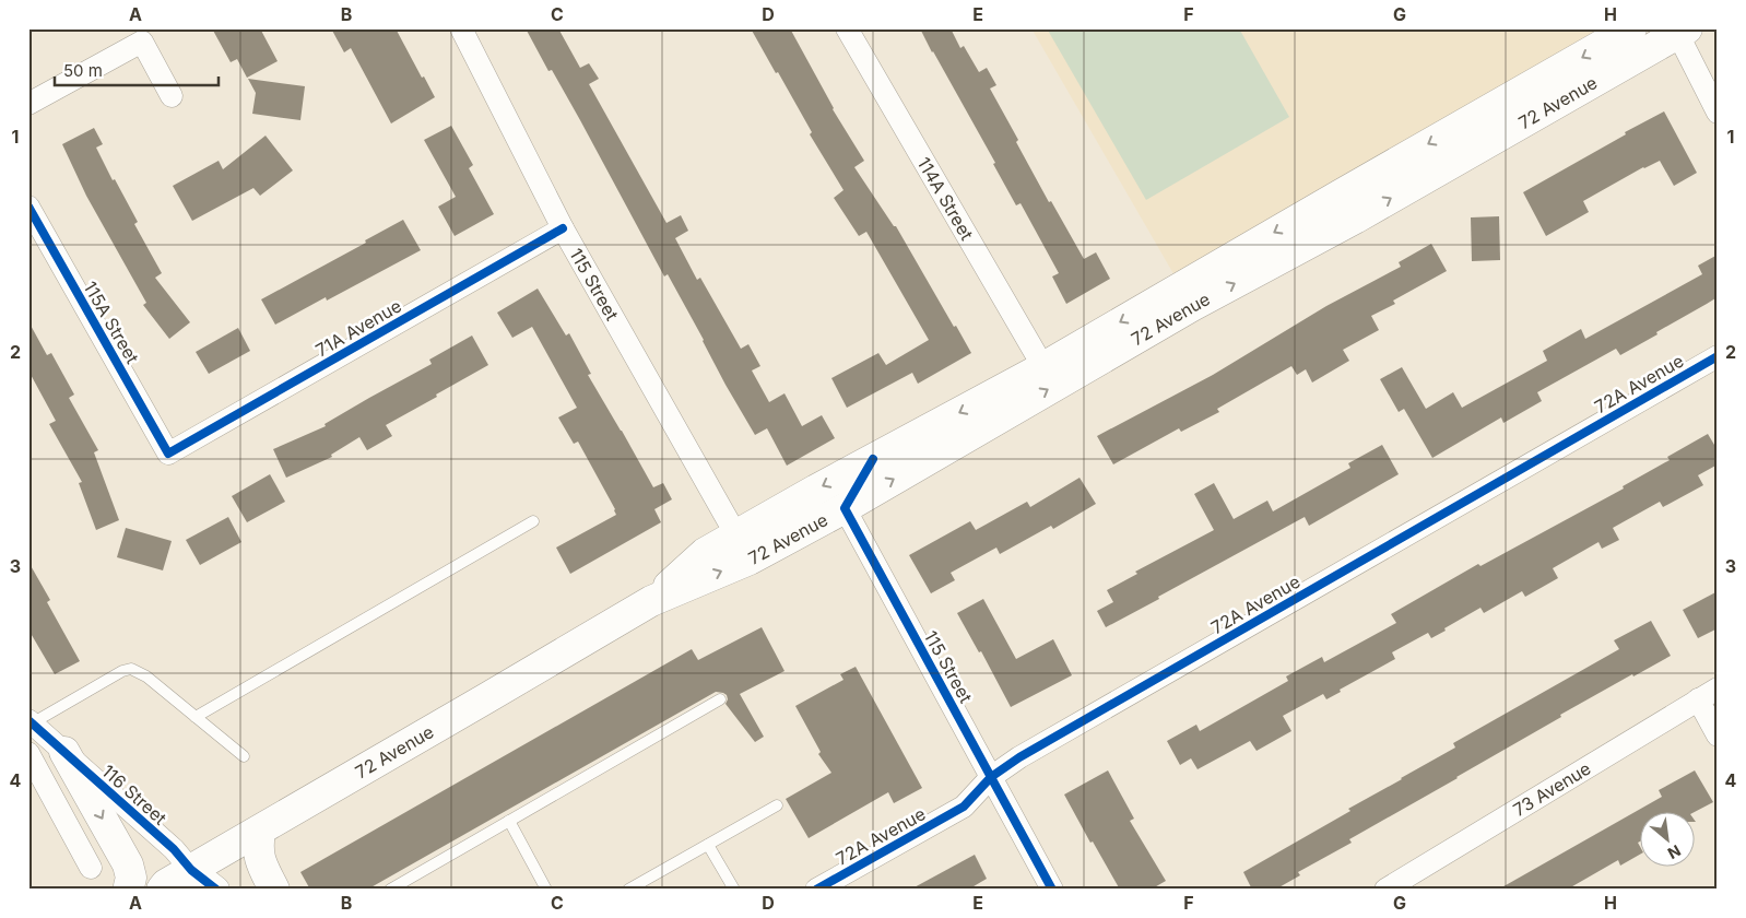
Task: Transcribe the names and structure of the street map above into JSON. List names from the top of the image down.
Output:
{
  "streets": {
    "main road": ["72 Avenue"],
    "street": [
      "114A Street",
      "115 Street",
      "115A Street",
      "71A Avenue",
      "72A Avenue",
      "73 Avenue",
      "116 Street"
    ]
  },
  "crossings": [
    ["72 Avenue", "114A Street"],
    ["72 Avenue", "115 Street"],
    ["72 Avenue", "116 Street"],
    ["115 Street", "71A Avenue"],
    ["115 Street", "72A Avenue"],
    ["115A Street", "71A Avenue"]
  ],
  "scale_bar": "50 m",
  "north": "bottom right",
  "grid": {
    "columns": [
      "A",
      "B",
      "C",
      "D",
      "E",
      "F",
      "G",
      "H"
    ],
    "rows": [
      "1",
      "2",
      "3",
      "4"
    ]
  }
}
